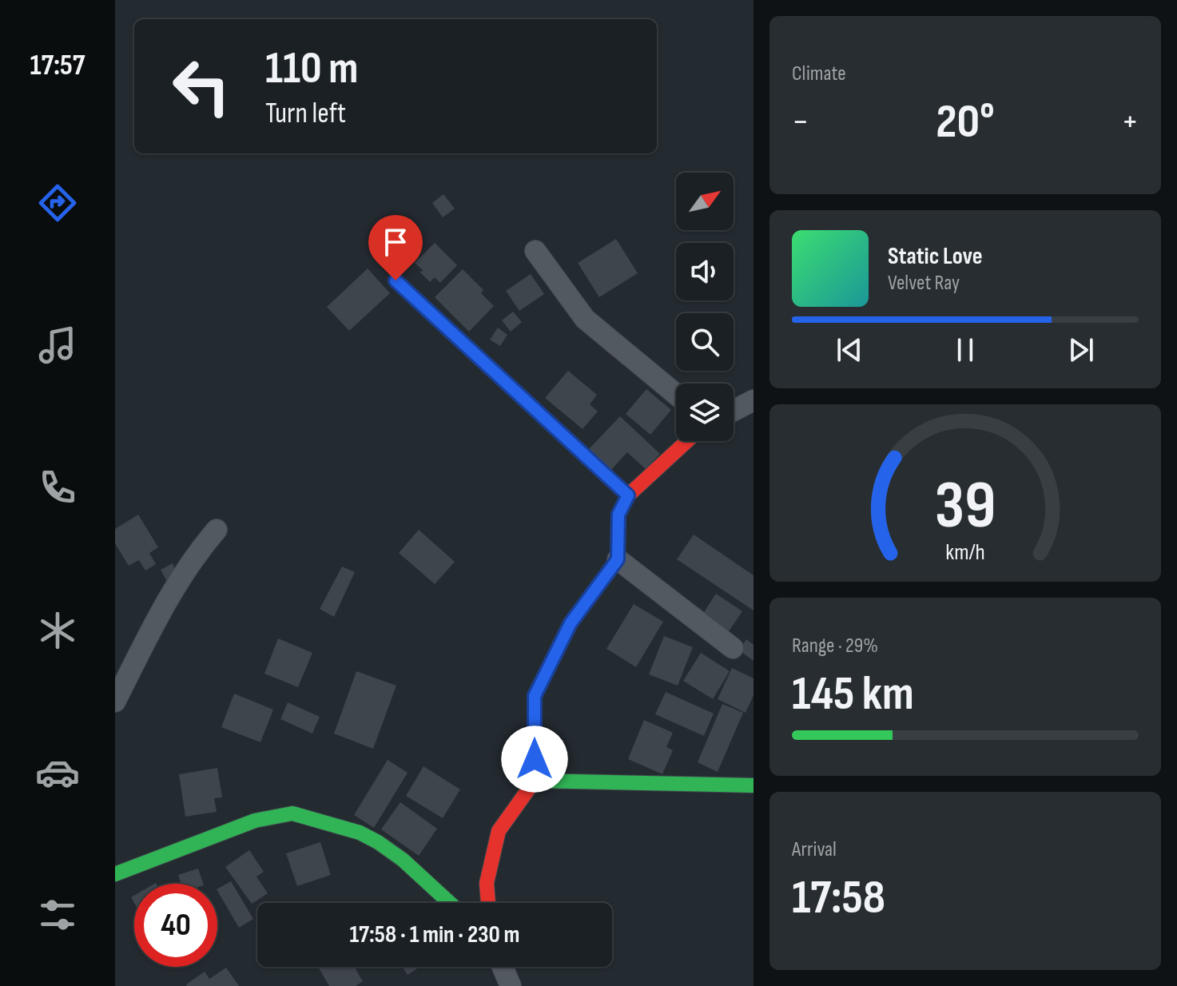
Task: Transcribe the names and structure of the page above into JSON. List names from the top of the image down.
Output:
{
  "north": "top right",
  "page": {
    "tabs": "17:57",
    "tile": [
      "Climate",
      ["Range · 29%", "145 km"],
      ["Arrival", "17:58"]
    ],
    "turn": ["110 m", "Turn left"],
    "heat": ["−", "20°", "+"],
    "song": ["Static Love", "Velvet Ray"],
    "limit": "40",
    "trip": "17:58 · 1 min · 230 m",
    "gauge": ["39", "km/h"]
  }
}
